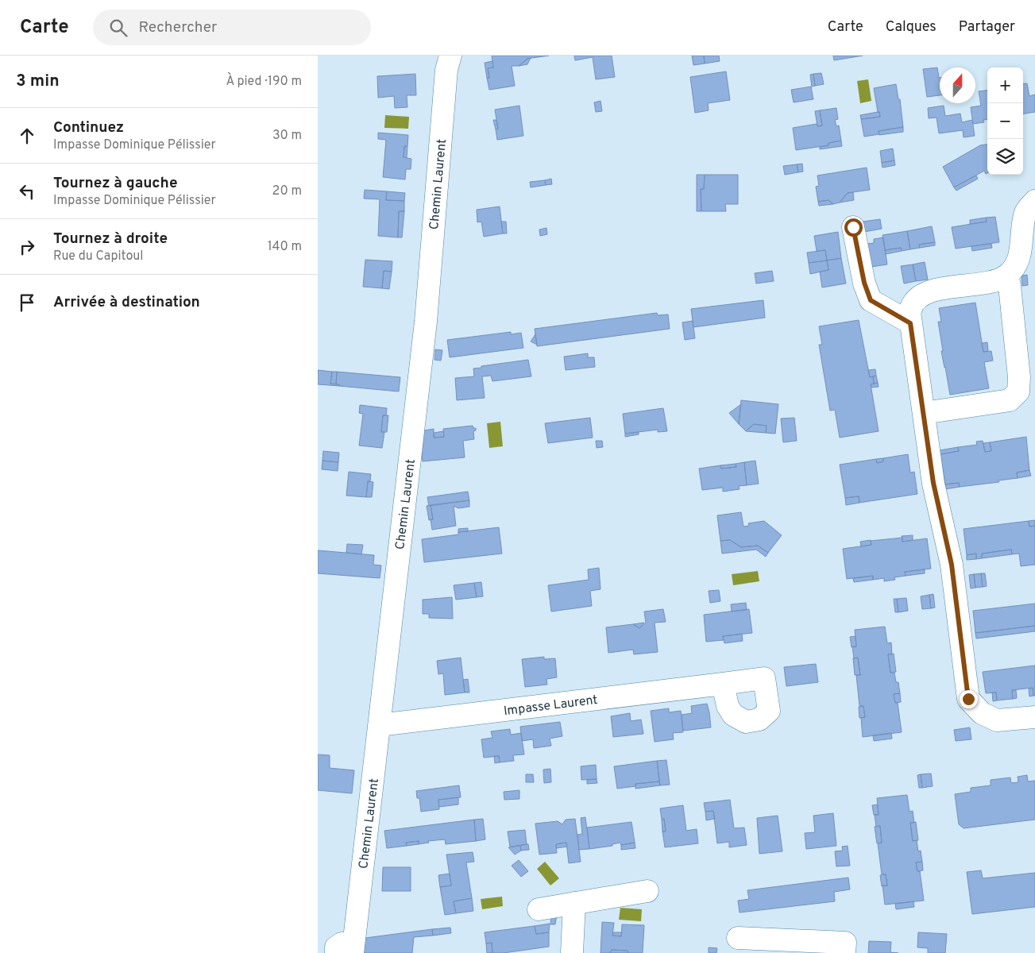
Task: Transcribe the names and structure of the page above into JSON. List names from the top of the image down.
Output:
{
  "streets": {
    "street": ["Chemin Laurent", "Impasse Laurent"]
  },
  "crossings": [
    ["Chemin Laurent", "Impasse Laurent"]
  ],
  "north": "top",
  "page": {
    "header": "Carte",
    "search": "Rechercher",
    "nav": ["Carte", "Calques", "Partager"],
    "heading": ["3 min", "À pied · 190 m"],
    "map_buttons": ["+", "−"],
    "list": [
      ["Continuez", "Impasse Dominique Pélissier", "30 m"],
      ["Tournez à gauche", "Impasse Dominique Pélissier", "20 m"],
      ["Tournez à droite", "Rue du Capitoul", "140 m"],
      "Arrivée à destination"
    ]
  }
}
